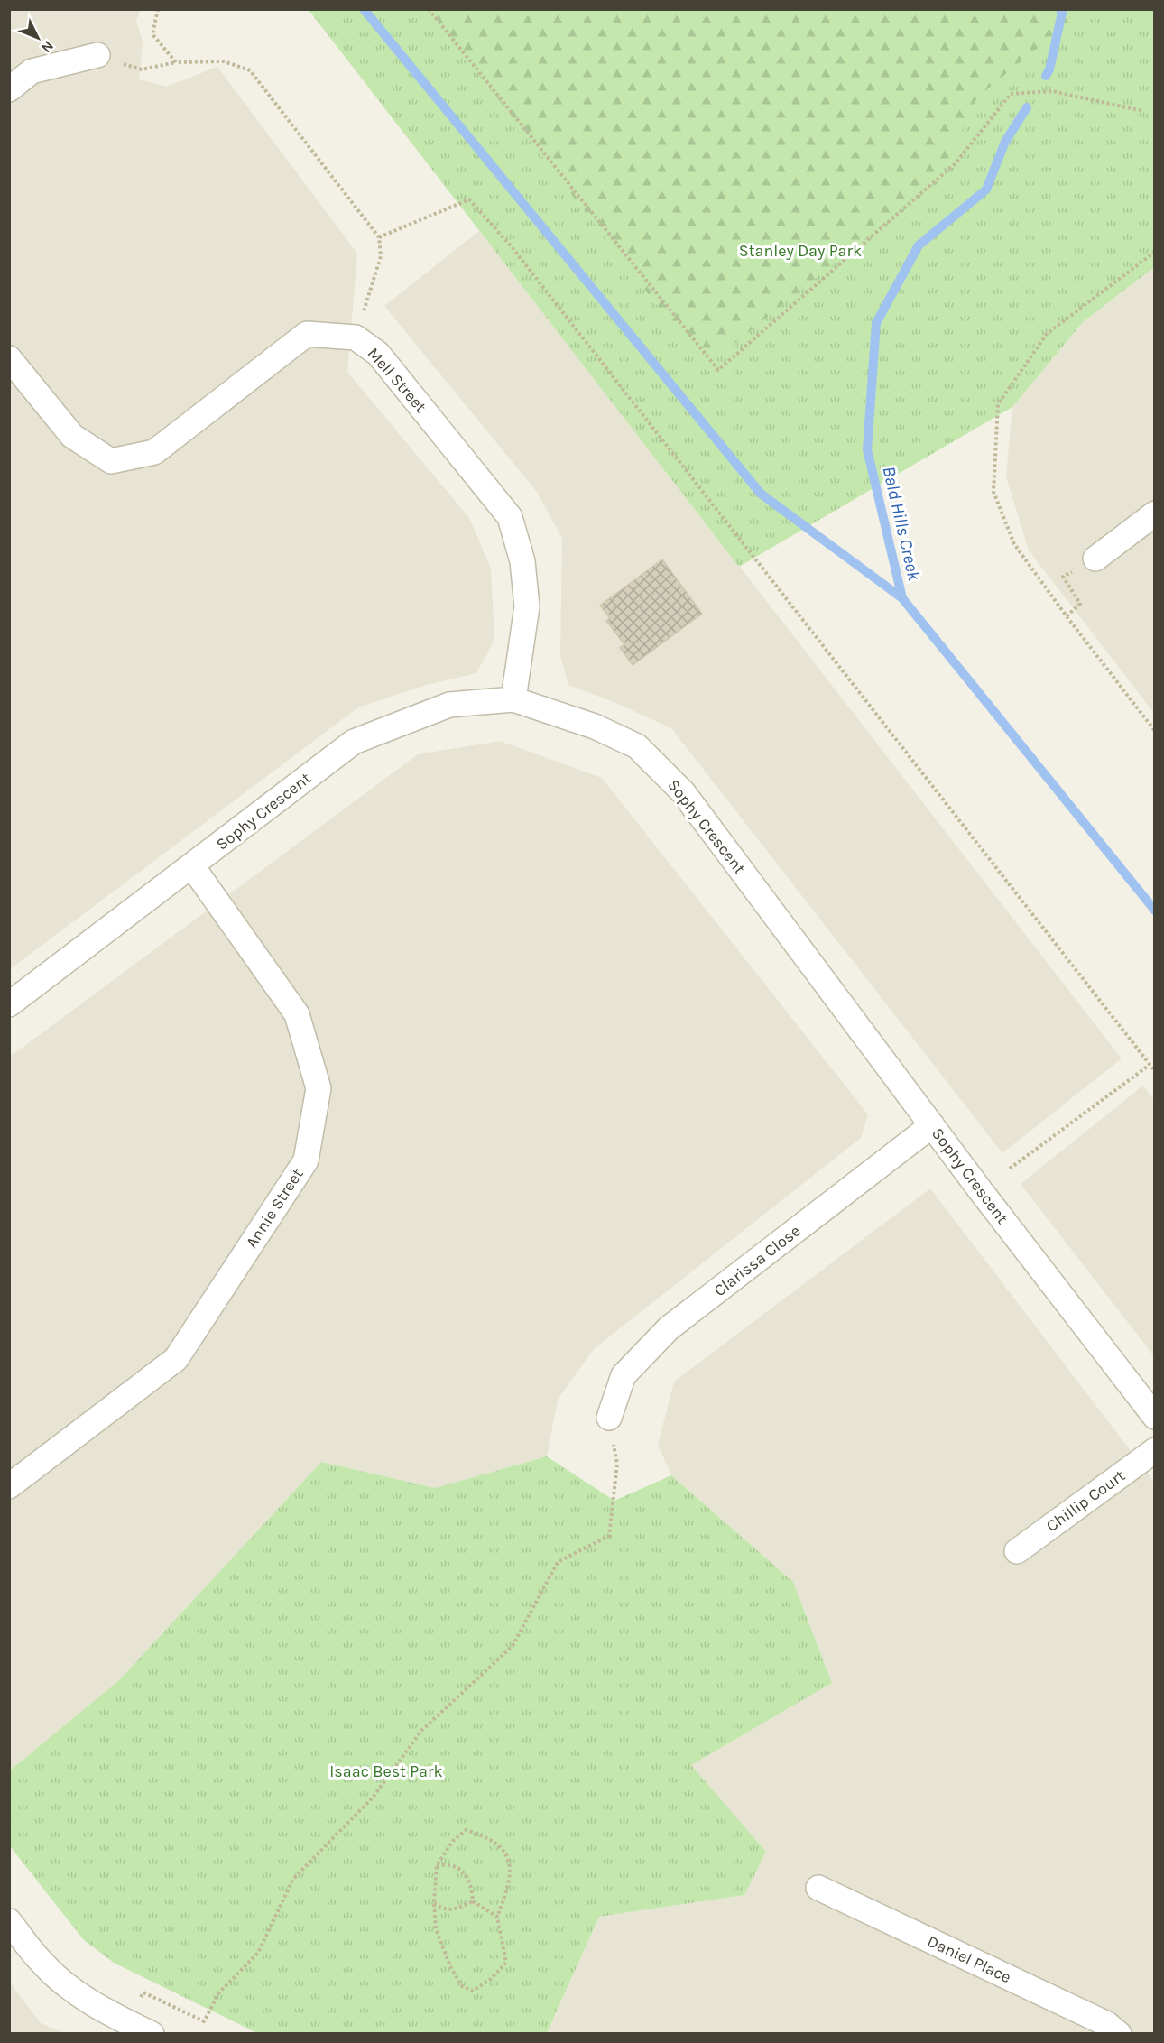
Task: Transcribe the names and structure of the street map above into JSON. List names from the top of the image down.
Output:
{
  "streets": {
    "street": [
      "Mell Street",
      "Sophy Crescent",
      "Annie Street",
      "Clarissa Close",
      "Chillip Court",
      "Daniel Place"
    ]
  },
  "crossings": [
    ["Mell Street", "Sophy Crescent"],
    ["Sophy Crescent", "Annie Street"],
    ["Sophy Crescent", "Clarissa Close"]
  ],
  "water": ["Bald Hills Creek"],
  "parks": ["Stanley Day Park", "Isaac Best Park"],
  "north": "bottom right"
}
